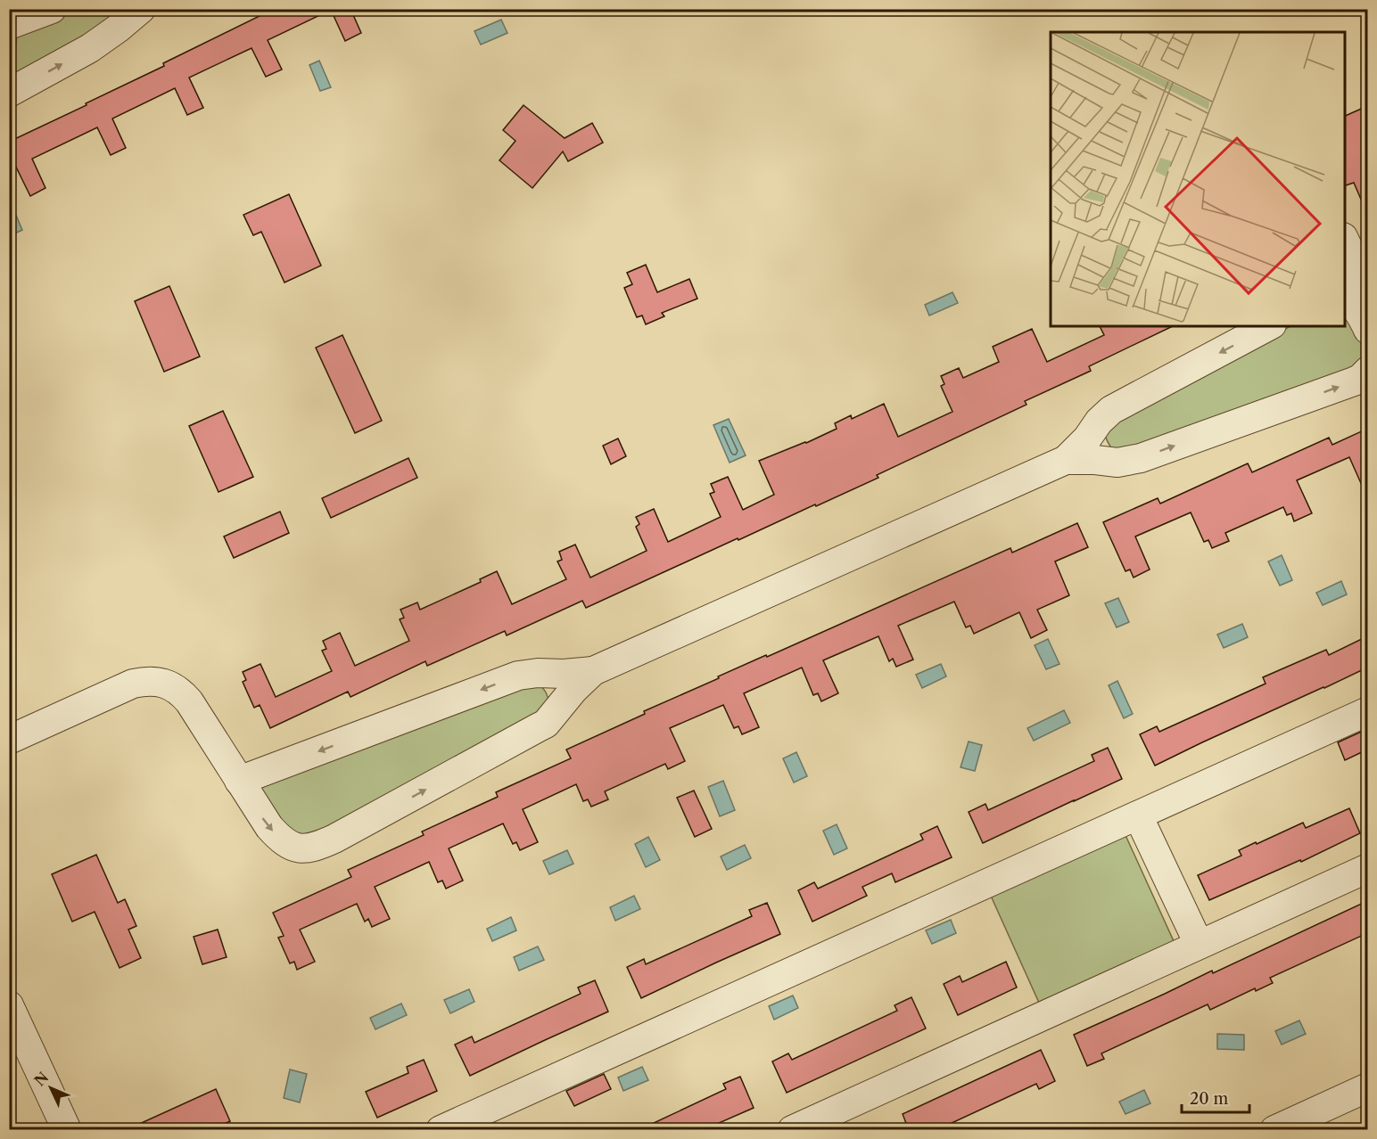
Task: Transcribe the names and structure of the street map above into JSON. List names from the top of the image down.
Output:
{
  "scale_bar": "20 m",
  "north": "top left"
}
